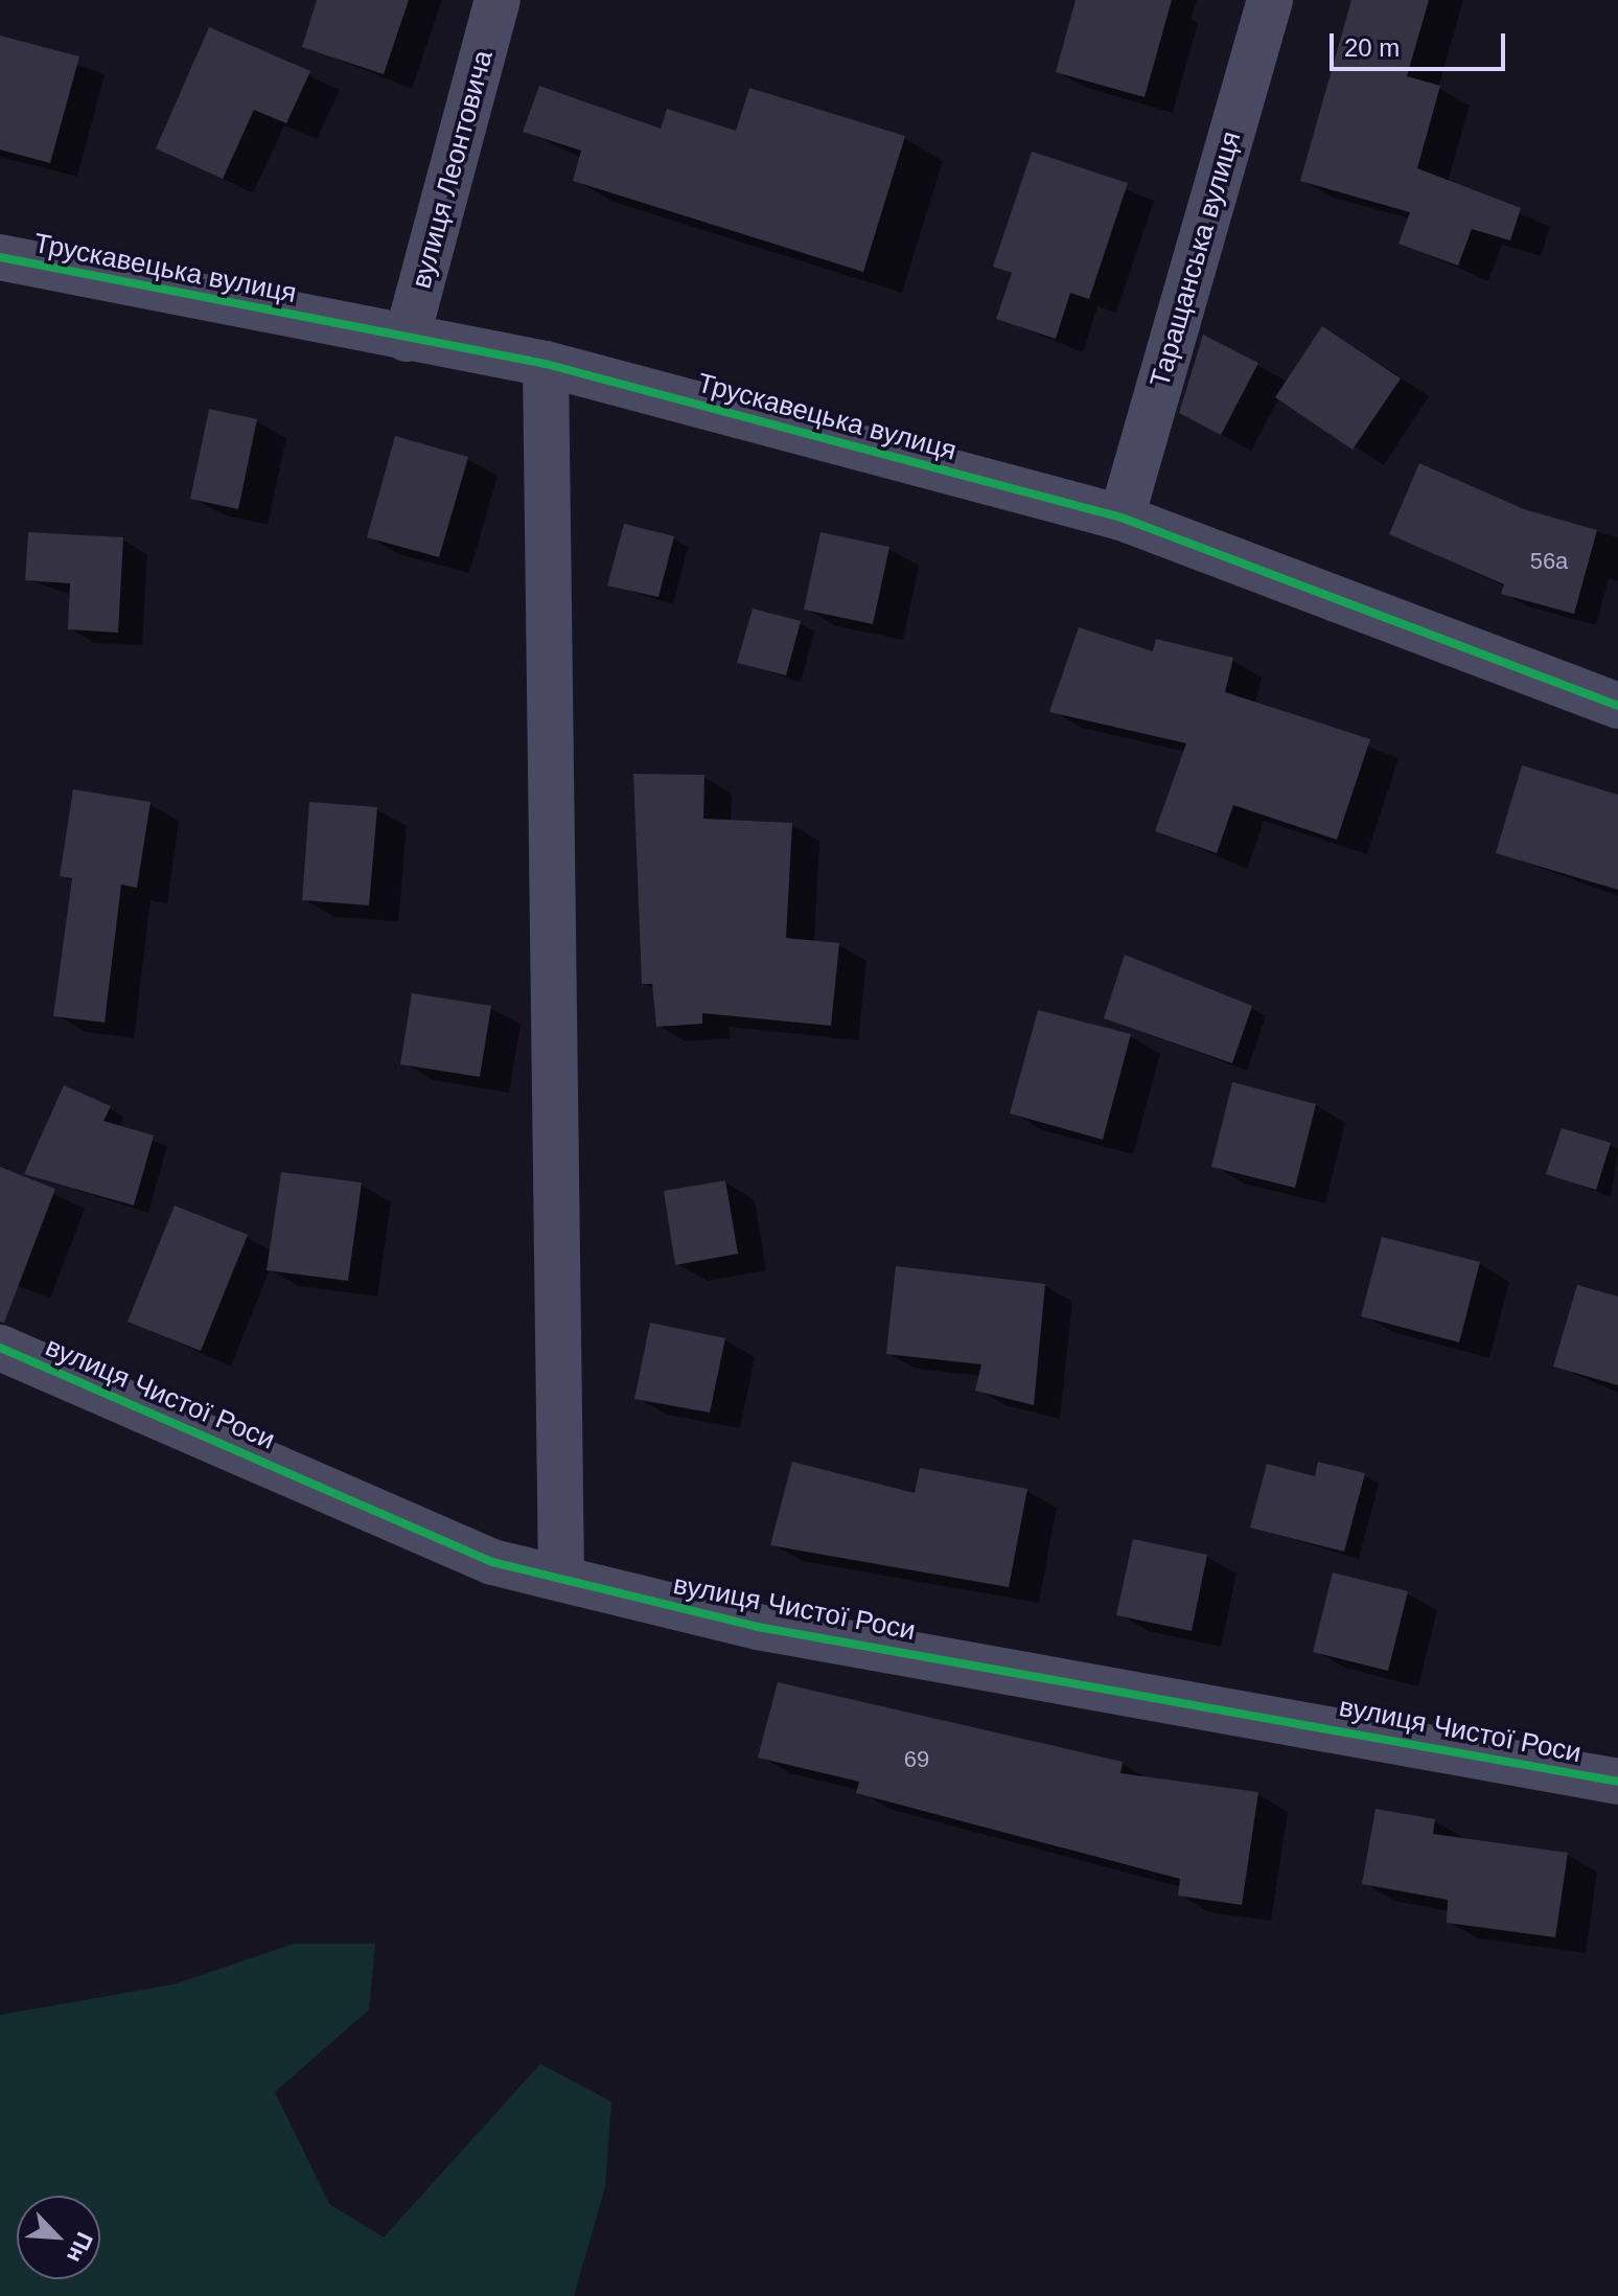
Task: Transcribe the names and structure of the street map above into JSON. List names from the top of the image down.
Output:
{
  "streets": {
    "street": [
      "вулиця Леонтовича",
      "Таращанська вулиця",
      "Трускавецька вулиця",
      "вулиця Чистої Роси"
    ]
  },
  "crossings": [
    ["вулиця Леонтовича", "Трускавецька вулиця"],
    ["Таращанська вулиця", "Трускавецька вулиця"]
  ],
  "house_numbers": ["56а", "69"],
  "scale_bar": "20 m",
  "north": "bottom right"
}
